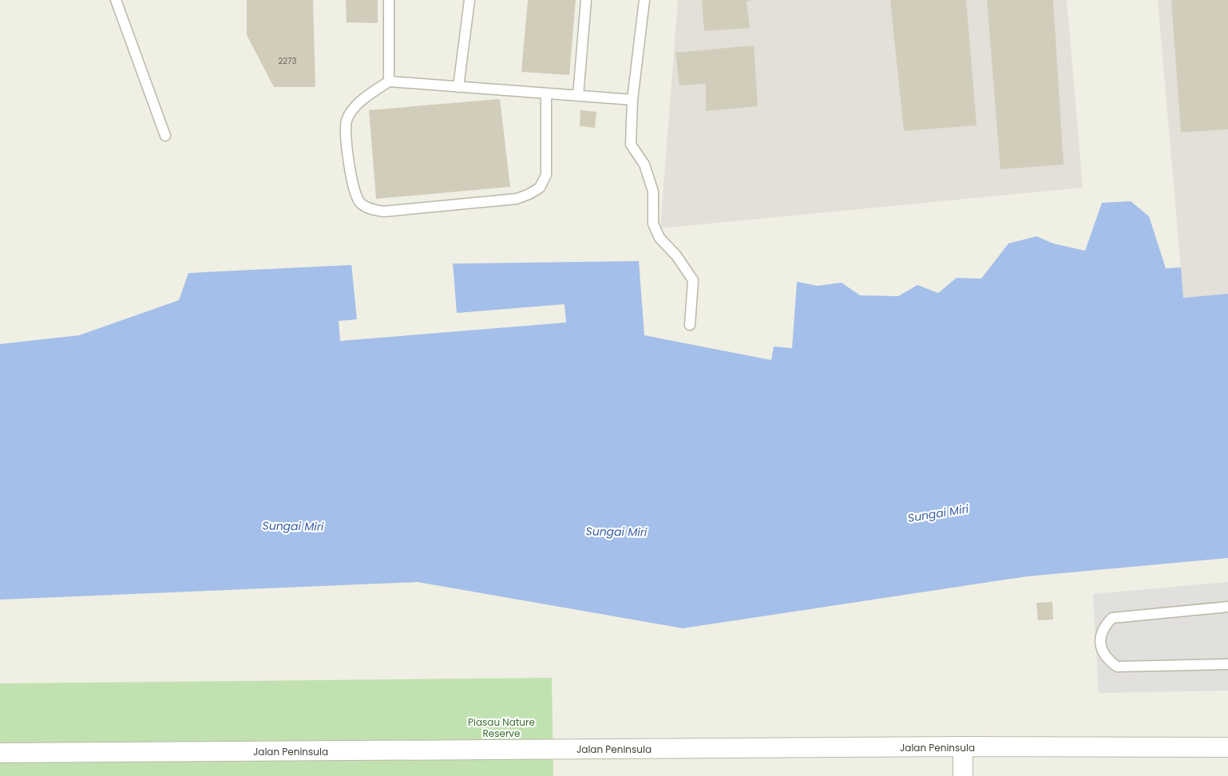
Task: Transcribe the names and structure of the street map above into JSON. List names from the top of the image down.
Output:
{
  "streets": {
    "street": ["Jalan Peninsula"]
  },
  "water": ["Sungai Miri"],
  "parks": ["Piasau Nature Reserve"],
  "house_numbers": ["2273"]
}
